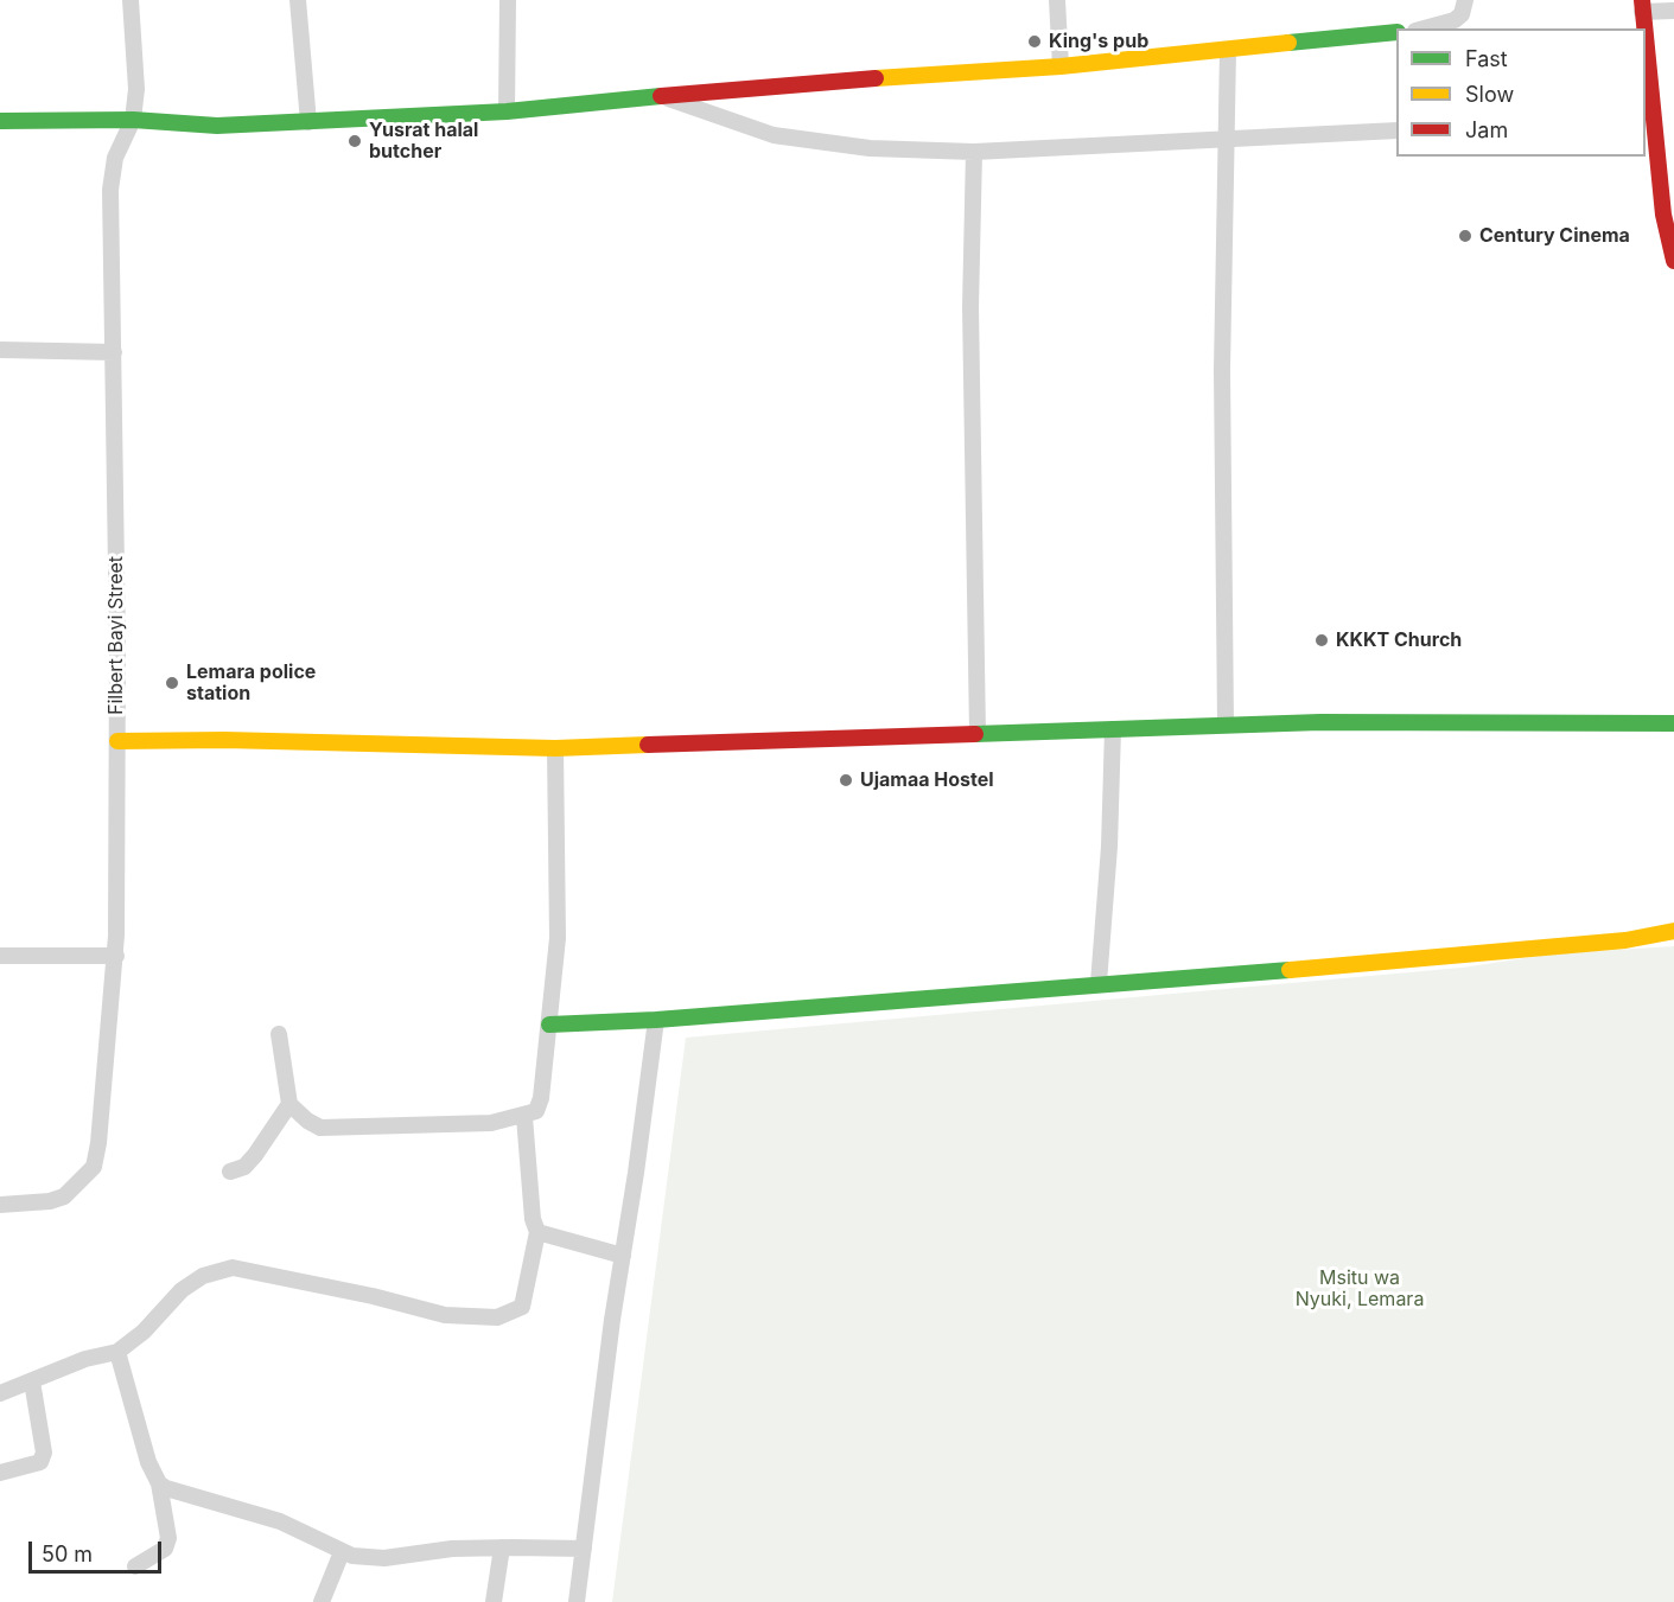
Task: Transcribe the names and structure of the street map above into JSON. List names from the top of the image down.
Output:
{
  "streets": {
    "street": ["Filbert Bayi Street"]
  },
  "parks": ["Msitu wa Nyuki, Lemara"],
  "places": [
    "King's pub",
    "Yusrat halal butcher",
    "Century Cinema",
    "KKKT Church",
    "Lemara police station",
    "Ujamaa Hostel"
  ],
  "legend": ["Fast", "Slow", "Jam"],
  "scale_bar": "50 m"
}
